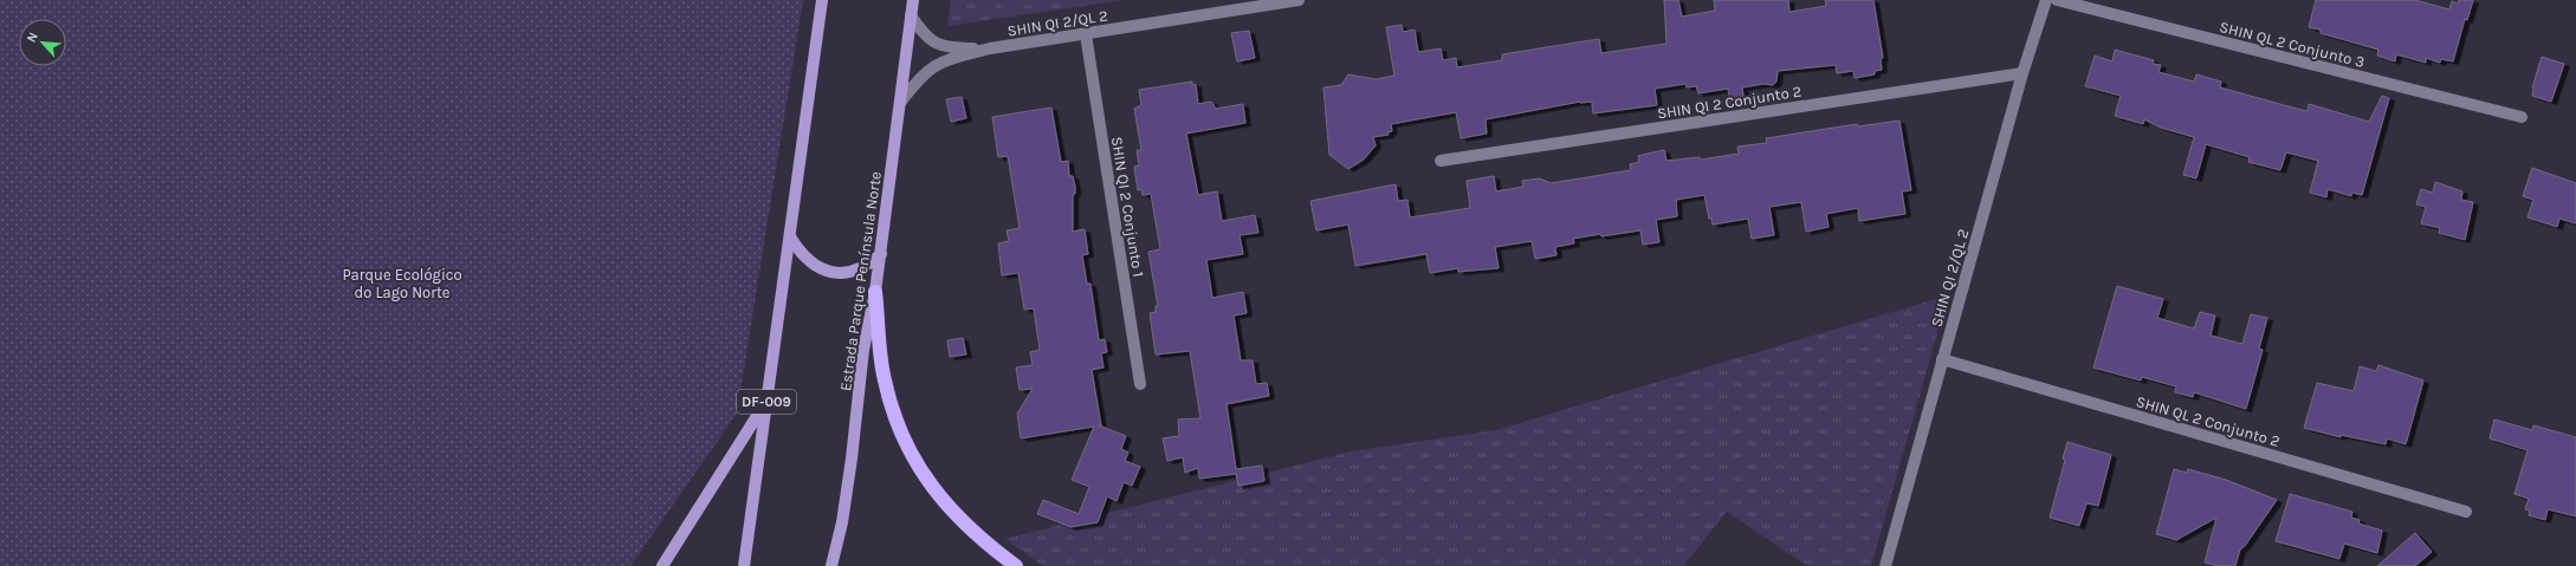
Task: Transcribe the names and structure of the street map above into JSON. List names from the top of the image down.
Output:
{
  "streets": {
    "main road": ["Estrada Parque Península Norte", "DF-009"],
    "street": [
      "SHIN QI 2/QL 2",
      "SHIN QL 2 Conjunto 3",
      "SHIN QI 2 Conjunto 2",
      "SHIN QI 2 Conjunto 1",
      "SHIN QL 2 Conjunto 2"
    ]
  },
  "crossings": [
    ["SHIN QI 2/QL 2", "SHIN QI 2 Conjunto 2"],
    ["SHIN QI 2/QL 2", "SHIN QI 2 Conjunto 1"],
    ["SHIN QI 2/QL 2", "Estrada Parque Península Norte"],
    ["SHIN QI 2/QL 2", "SHIN QL 2 Conjunto 2"]
  ],
  "parks": ["Parque Ecológico do Lago Norte"],
  "north": "top left"
}
